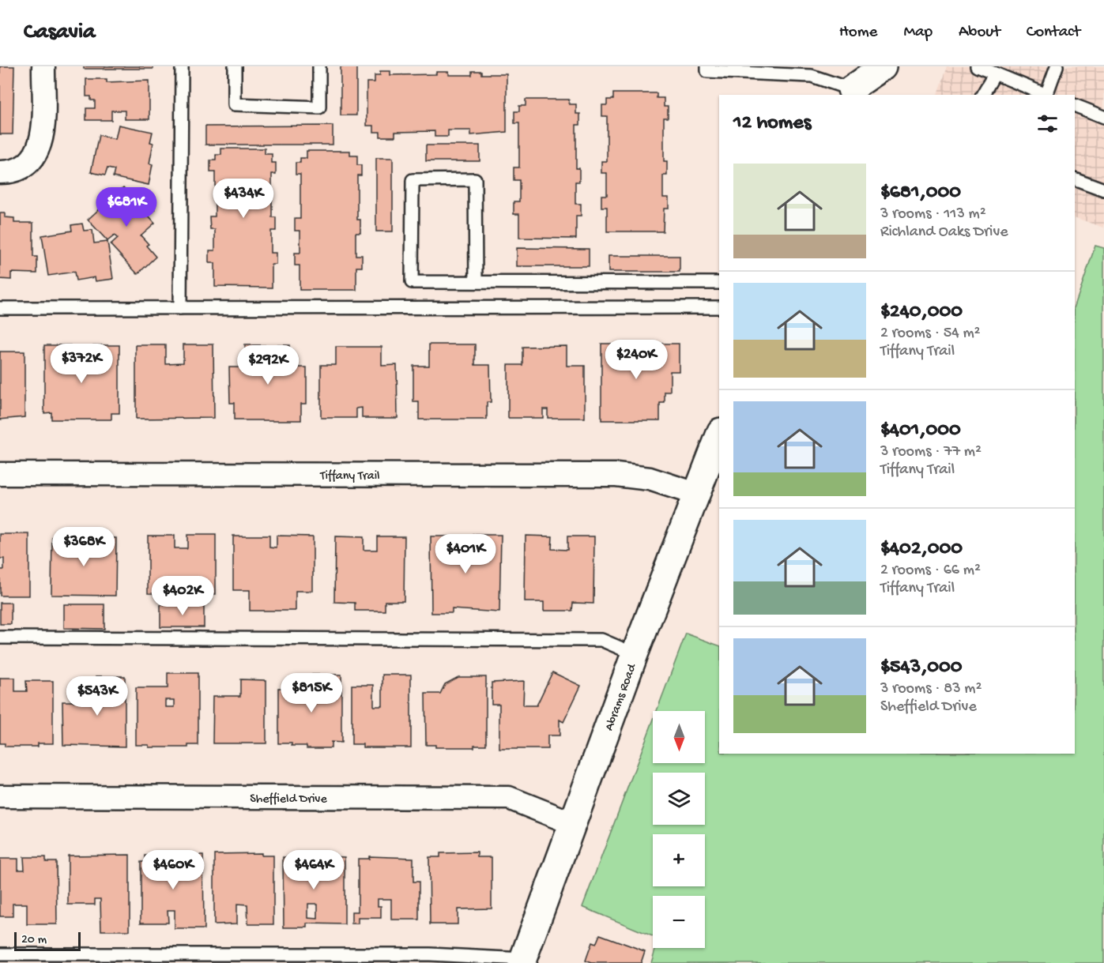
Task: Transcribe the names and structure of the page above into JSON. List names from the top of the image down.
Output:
{
  "streets": {
    "main road": ["Abrams Road"],
    "street": ["Tiffany Trail", "Sheffield Drive"]
  },
  "crossings": [
    ["Tiffany Trail", "Abrams Road"],
    ["Abrams Road", "Sheffield Drive"]
  ],
  "scale_bar": "20 m",
  "north": "bottom",
  "page": {
    "header": "Casavia",
    "nav": [
      "Home",
      "Map",
      "About",
      "Contact"
    ],
    "heading": "12 homes",
    "list": [
      {
        "name": "$681,000",
        "note": "3 rooms · 113 m² · Richland Oaks Drive"
      },
      {
        "name": "$240,000",
        "note": "2 rooms · 54 m² · Tiffany Trail"
      },
      {
        "name": "$401,000",
        "note": "3 rooms · 77 m² · Tiffany Trail"
      },
      {
        "name": "$402,000",
        "note": "2 rooms · 66 m² · Tiffany Trail"
      },
      {
        "name": "$543,000",
        "note": "3 rooms · 83 m² · Sheffield Drive"
      }
    ],
    "price": [
      "$434K",
      "$681K",
      "$240K",
      "$372K",
      "$292K",
      "$368K",
      "$401K",
      "$402K",
      "$815K",
      "$543K",
      "$460K",
      "$464K"
    ],
    "map_buttons": ["+", "−"],
    "scale": "20 m"
  }
}
